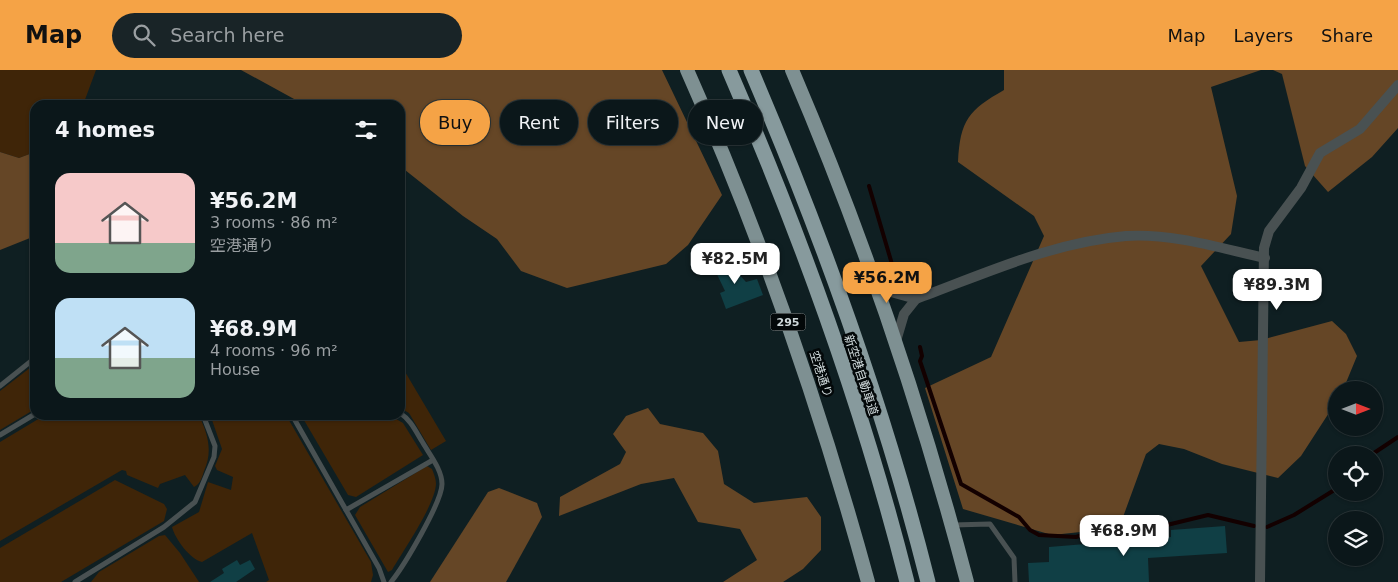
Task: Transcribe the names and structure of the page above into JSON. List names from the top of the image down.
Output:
{
  "streets": {
    "highway": ["295", "空港通り", "新空港自動車道"]
  },
  "north": "right",
  "page": {
    "header": "Map",
    "search": "Search here",
    "nav": ["Map", "Layers", "Share"],
    "chip": [
      "Buy",
      "Rent",
      "Filters",
      "New"
    ],
    "heading": "4 homes",
    "list": [
      {
        "name": "¥56.2M",
        "note": "3 rooms · 86 m² · 空港通り"
      },
      {
        "name": "¥68.9M",
        "note": "4 rooms · 96 m² · House"
      }
    ],
    "price": [
      "¥82.5M",
      "¥56.2M",
      "¥89.3M",
      "¥68.9M"
    ]
  }
}
